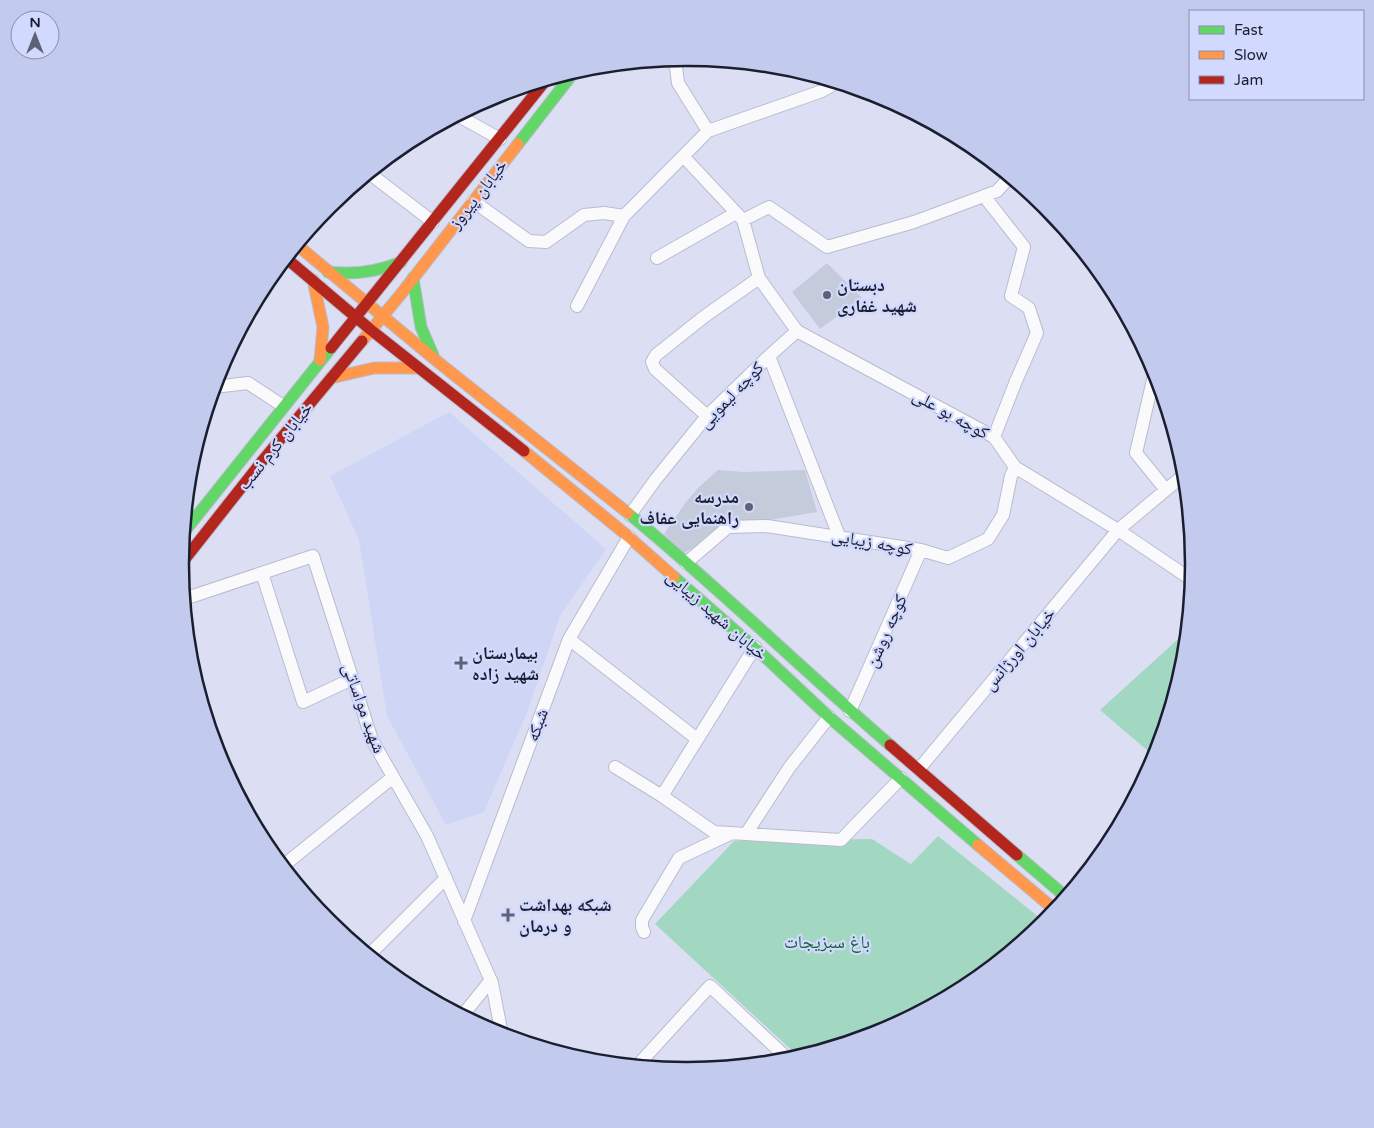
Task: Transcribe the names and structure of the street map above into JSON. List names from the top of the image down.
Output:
{
  "streets": {
    "main road": ["خیابان پیروز", "خیابان کرم نسب", "خیابان شهید زیبایی"],
    "street": [
      "کوچه لیمویی",
      "کوچه بو علی",
      "کوچه زیبایی",
      "کوچه روشن",
      "خیابان اورژانس",
      "شهید مواساتی",
      "شبکه"
    ]
  },
  "crossings": [
    ["خیابان پیروز", "خیابان کرم نسب"],
    ["خیابان پیروز", "خیابان شهید زیبایی"],
    ["کوچه لیمویی", "کوچه زیبایی"],
    ["کوچه لیمویی", "خیابان شهید زیبایی"],
    ["کوچه بو علی", "کوچه زیبایی"],
    ["کوچه بو علی", "خیابان اورژانس"],
    ["خیابان کرم نسب", "خیابان شهید زیبایی"],
    ["کوچه زیبایی", "خیابان شهید زیبایی"],
    ["کوچه زیبایی", "کوچه روشن"],
    ["خیابان شهید زیبایی", "کوچه روشن"],
    ["خیابان شهید زیبایی", "خیابان اورژانس"],
    ["خیابان شهید زیبایی", "شبکه"],
    ["شهید مواساتی", "شبکه"]
  ],
  "parks": ["باغ سبزیجات"],
  "places": {
    "other": ["دبستان شهید غفاری", "مدرسه راهنمایی عفاف"],
    "health": ["بیمارستان شهید زاده", "شبکه بهداشت و درمان"]
  },
  "legend": ["Fast", "Slow", "Jam"],
  "north": "top"
}
